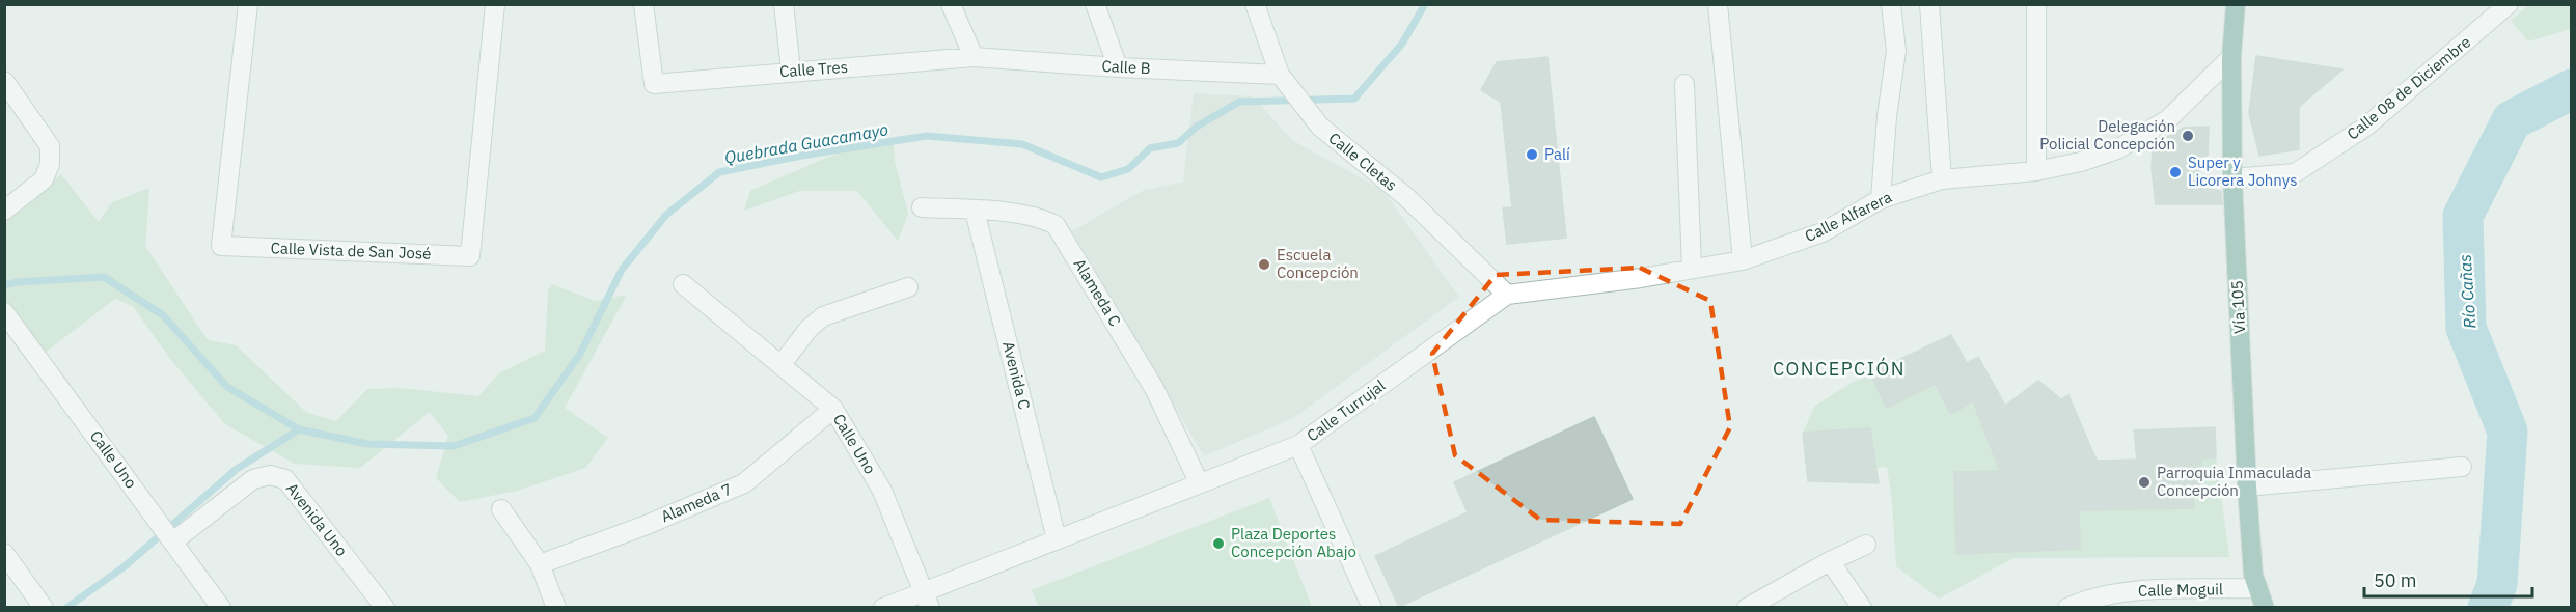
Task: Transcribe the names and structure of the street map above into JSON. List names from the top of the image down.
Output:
{
  "streets": {
    "main road": ["Vía 105"],
    "street": [
      "Calle B",
      "Calle Tres",
      "Calle 08 de Diciembre",
      "Calle Cletas",
      "Calle Alfarera",
      "Calle Vista de San José",
      "Alameda C",
      "Avenida C",
      "Calle Turrujal",
      "Calle Uno",
      "Alameda 7",
      "Avenida Uno",
      "Calle Moguil"
    ]
  },
  "crossings": [
    ["Calle B", "Calle Tres"],
    ["Calle B", "Calle Cletas"],
    ["Calle 08 de Diciembre", "Vía 105"],
    ["Calle Cletas", "Calle Alfarera"],
    ["Calle Cletas", "Calle Turrujal"],
    ["Calle Alfarera", "Vía 105"],
    ["Calle Alfarera", "Calle Turrujal"],
    ["Alameda C", "Avenida C"],
    ["Vía 105", "Calle Moguil"],
    ["Calle Uno", "Alameda 7"],
    ["Calle Uno", "Avenida Uno"]
  ],
  "districts": ["CONCEPCIÓN"],
  "water": ["Quebrada Guacamayo", "Río Cañas"],
  "places": [
    "Delegación Policial Concepción",
    "Palí",
    "Super y Licorera Johnys",
    "Escuela Concepción",
    "Parroquia Inmaculada Concepción",
    "Plaza Deportes Concepción Abajo"
  ],
  "scale_bar": "50 m"
}
